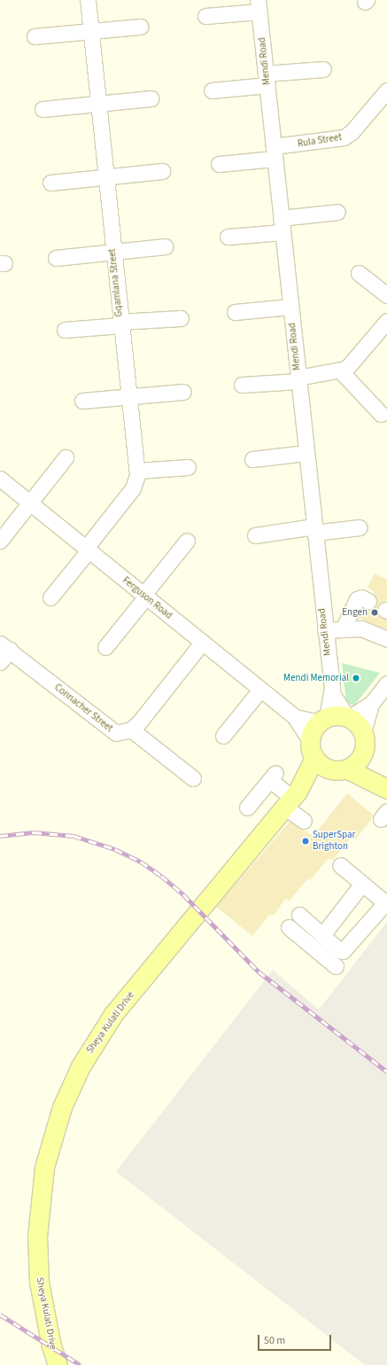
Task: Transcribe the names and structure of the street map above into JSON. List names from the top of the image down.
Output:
{
  "streets": {
    "main road": ["Sheya Kulati Drive"],
    "street": [
      "Mendi Road",
      "Rula Street",
      "Gqamlana Street",
      "Ferguson Road",
      "Connacher Street"
    ]
  },
  "crossings": [
    ["Mendi Road", "Rula Street"],
    ["Mendi Road", "Ferguson Road"],
    ["Mendi Road", "Sheya Kulati Drive"],
    ["Gqamlana Street", "Ferguson Road"],
    ["Ferguson Road", "Sheya Kulati Drive"]
  ],
  "places": ["Engen", "Mendi Memorial", "SuperSpar Brighton"],
  "scale_bar": "50 m"
}
